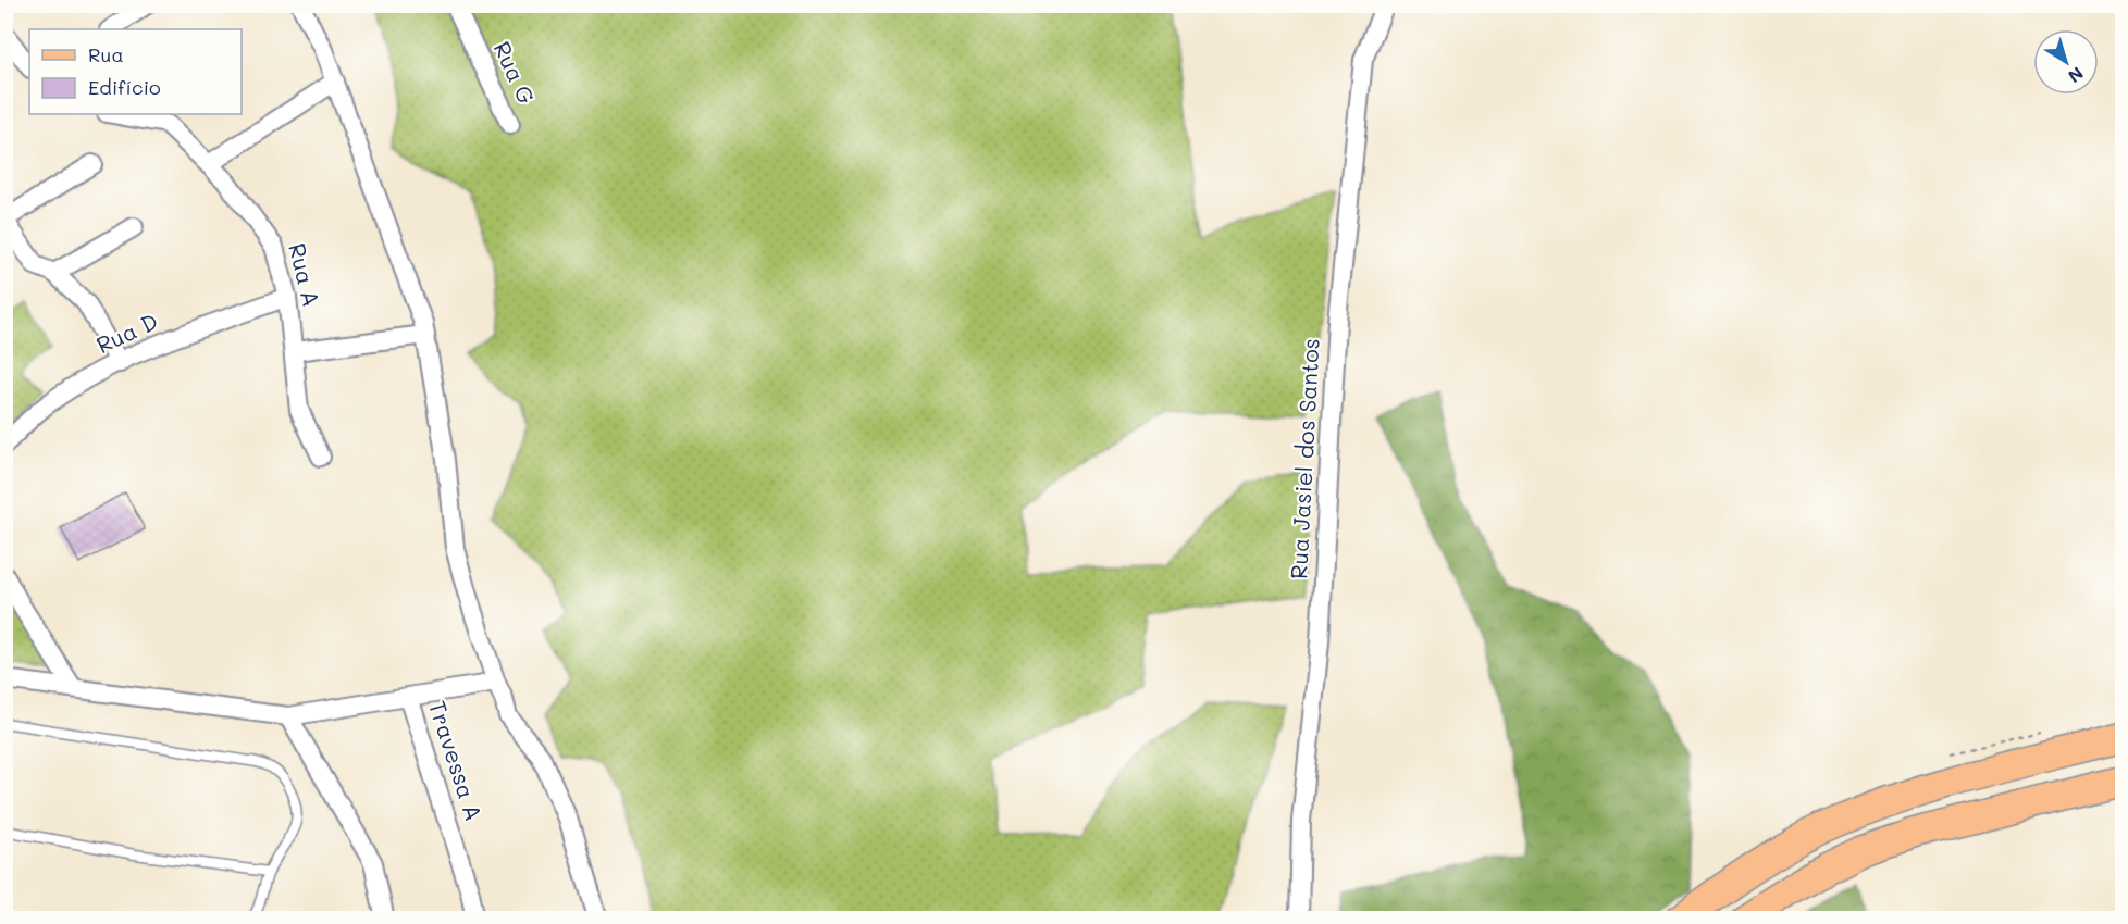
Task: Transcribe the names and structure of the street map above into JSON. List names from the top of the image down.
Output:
{
  "streets": {
    "street": [
      "Rua G",
      "Rua A",
      "Rua D",
      "Rua Jasiel dos Santos",
      "Travessa A"
    ]
  },
  "crossings": [
    ["Rua A", "Rua D"]
  ],
  "legend": ["Rua", "Edifício"],
  "north": "bottom right"
}
